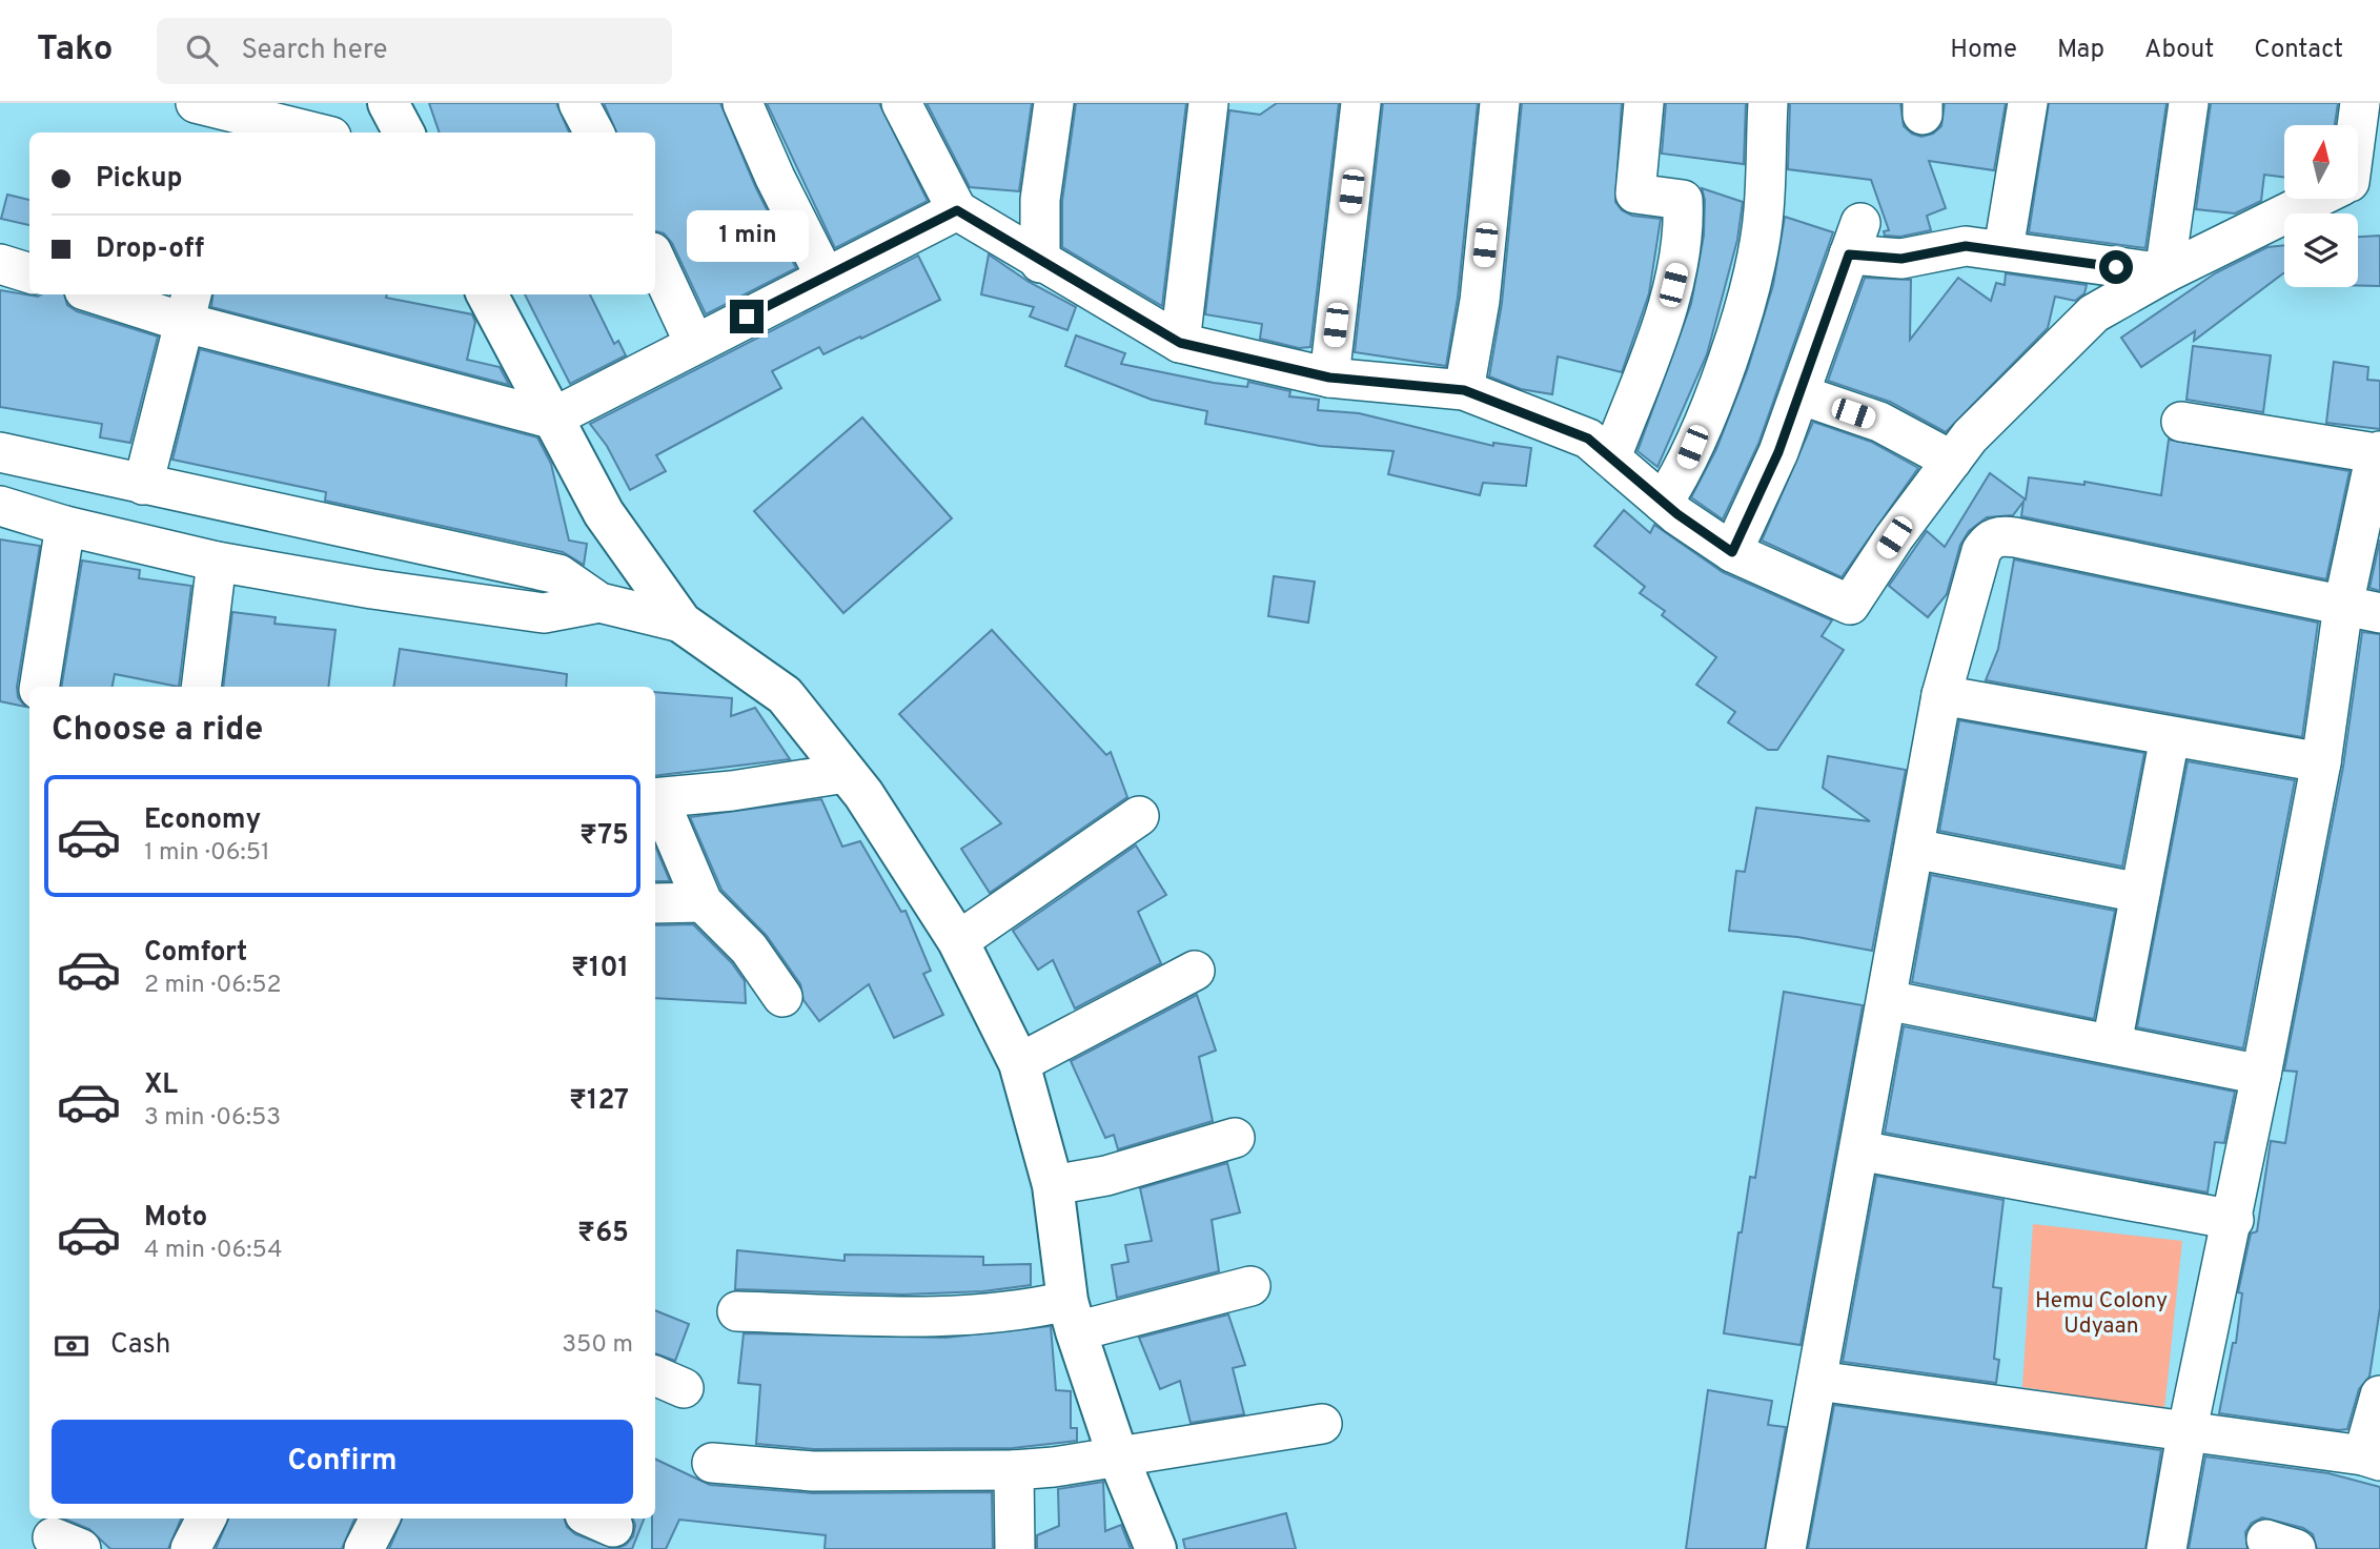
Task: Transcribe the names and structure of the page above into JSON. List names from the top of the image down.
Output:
{
  "parks": ["Hemu Colony Udyaan"],
  "north": "top",
  "page": {
    "header": "Tako",
    "search": "Search here",
    "nav": [
      "Home",
      "Map",
      "About",
      "Contact"
    ],
    "banner": ["Pickup", "Drop-off"],
    "bubble": "1 min",
    "heading": "Choose a ride",
    "list": [
      {
        "name": "Economy",
        "note": "1 min · 06:51",
        "value": "₹75"
      },
      {
        "name": "Comfort",
        "note": "2 min · 06:52",
        "value": "₹101"
      },
      {
        "name": "XL",
        "note": "3 min · 06:53",
        "value": "₹127"
      },
      {
        "name": "Moto",
        "note": "4 min · 06:54",
        "value": "₹65"
      }
    ],
    "pay": ["Cash", "350 m"],
    "buttons": "Confirm"
  }
}
